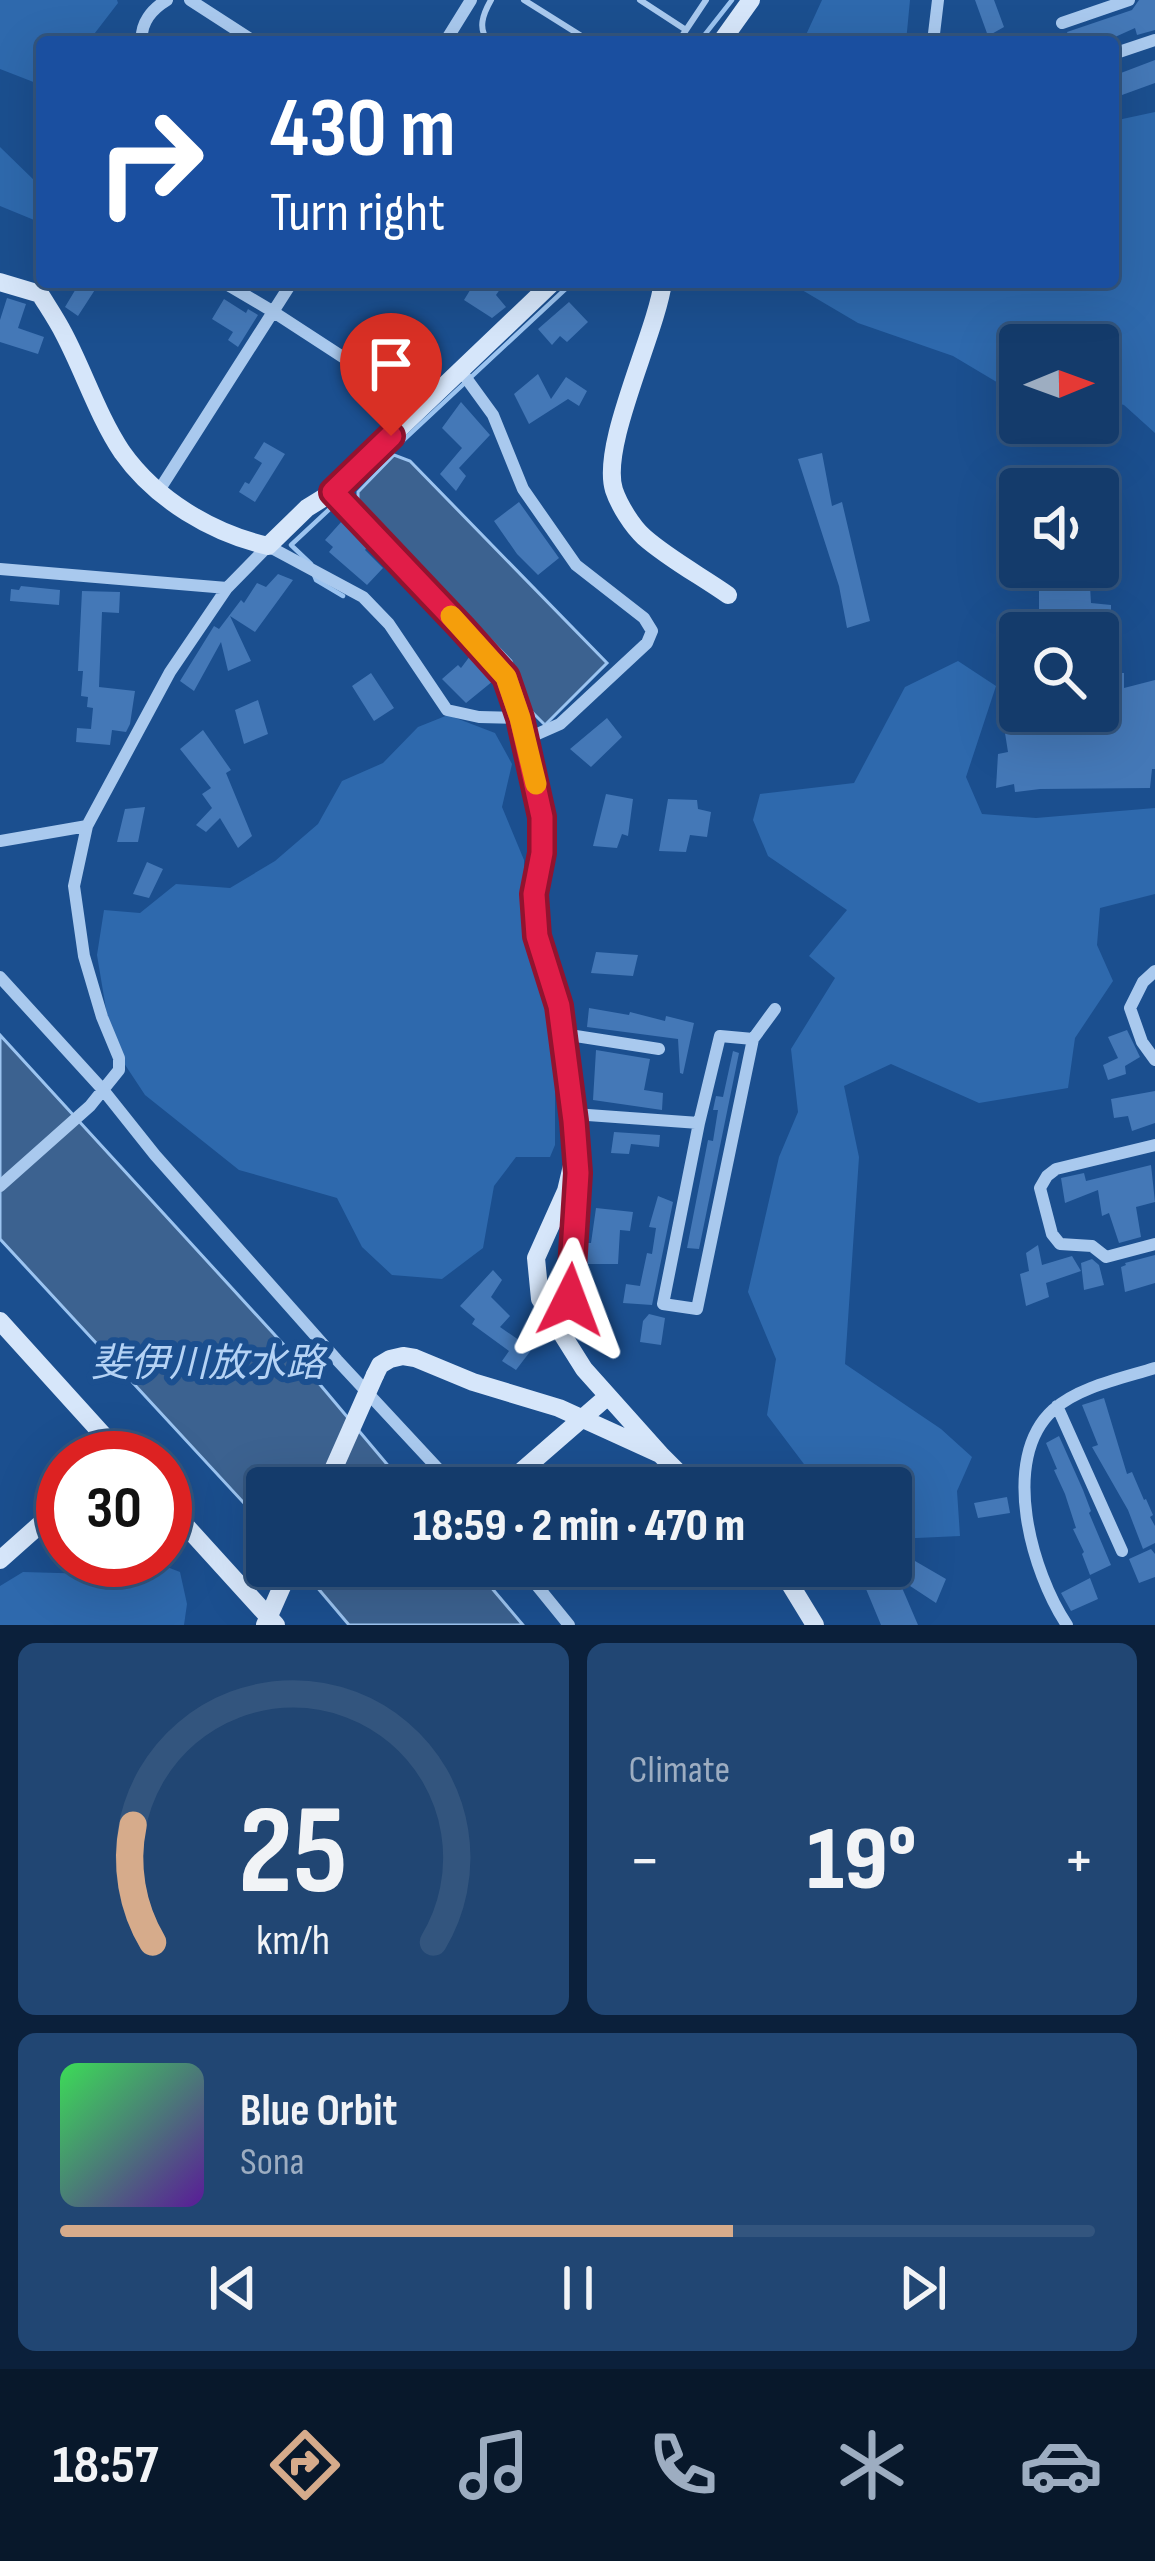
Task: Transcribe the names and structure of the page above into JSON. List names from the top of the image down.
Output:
{
  "water": ["斐伊川放水路"],
  "north": "right",
  "page": {
    "turn": ["430 m", "Turn right"],
    "limit": "30",
    "trip": "18:59 · 2 min · 470 m",
    "tile": "Climate",
    "heat": ["−", "19°", "+"],
    "song": ["Blue Orbit", "Sona"],
    "tabs": "18:57",
    "gauge": ["25", "km/h"]
  }
}
